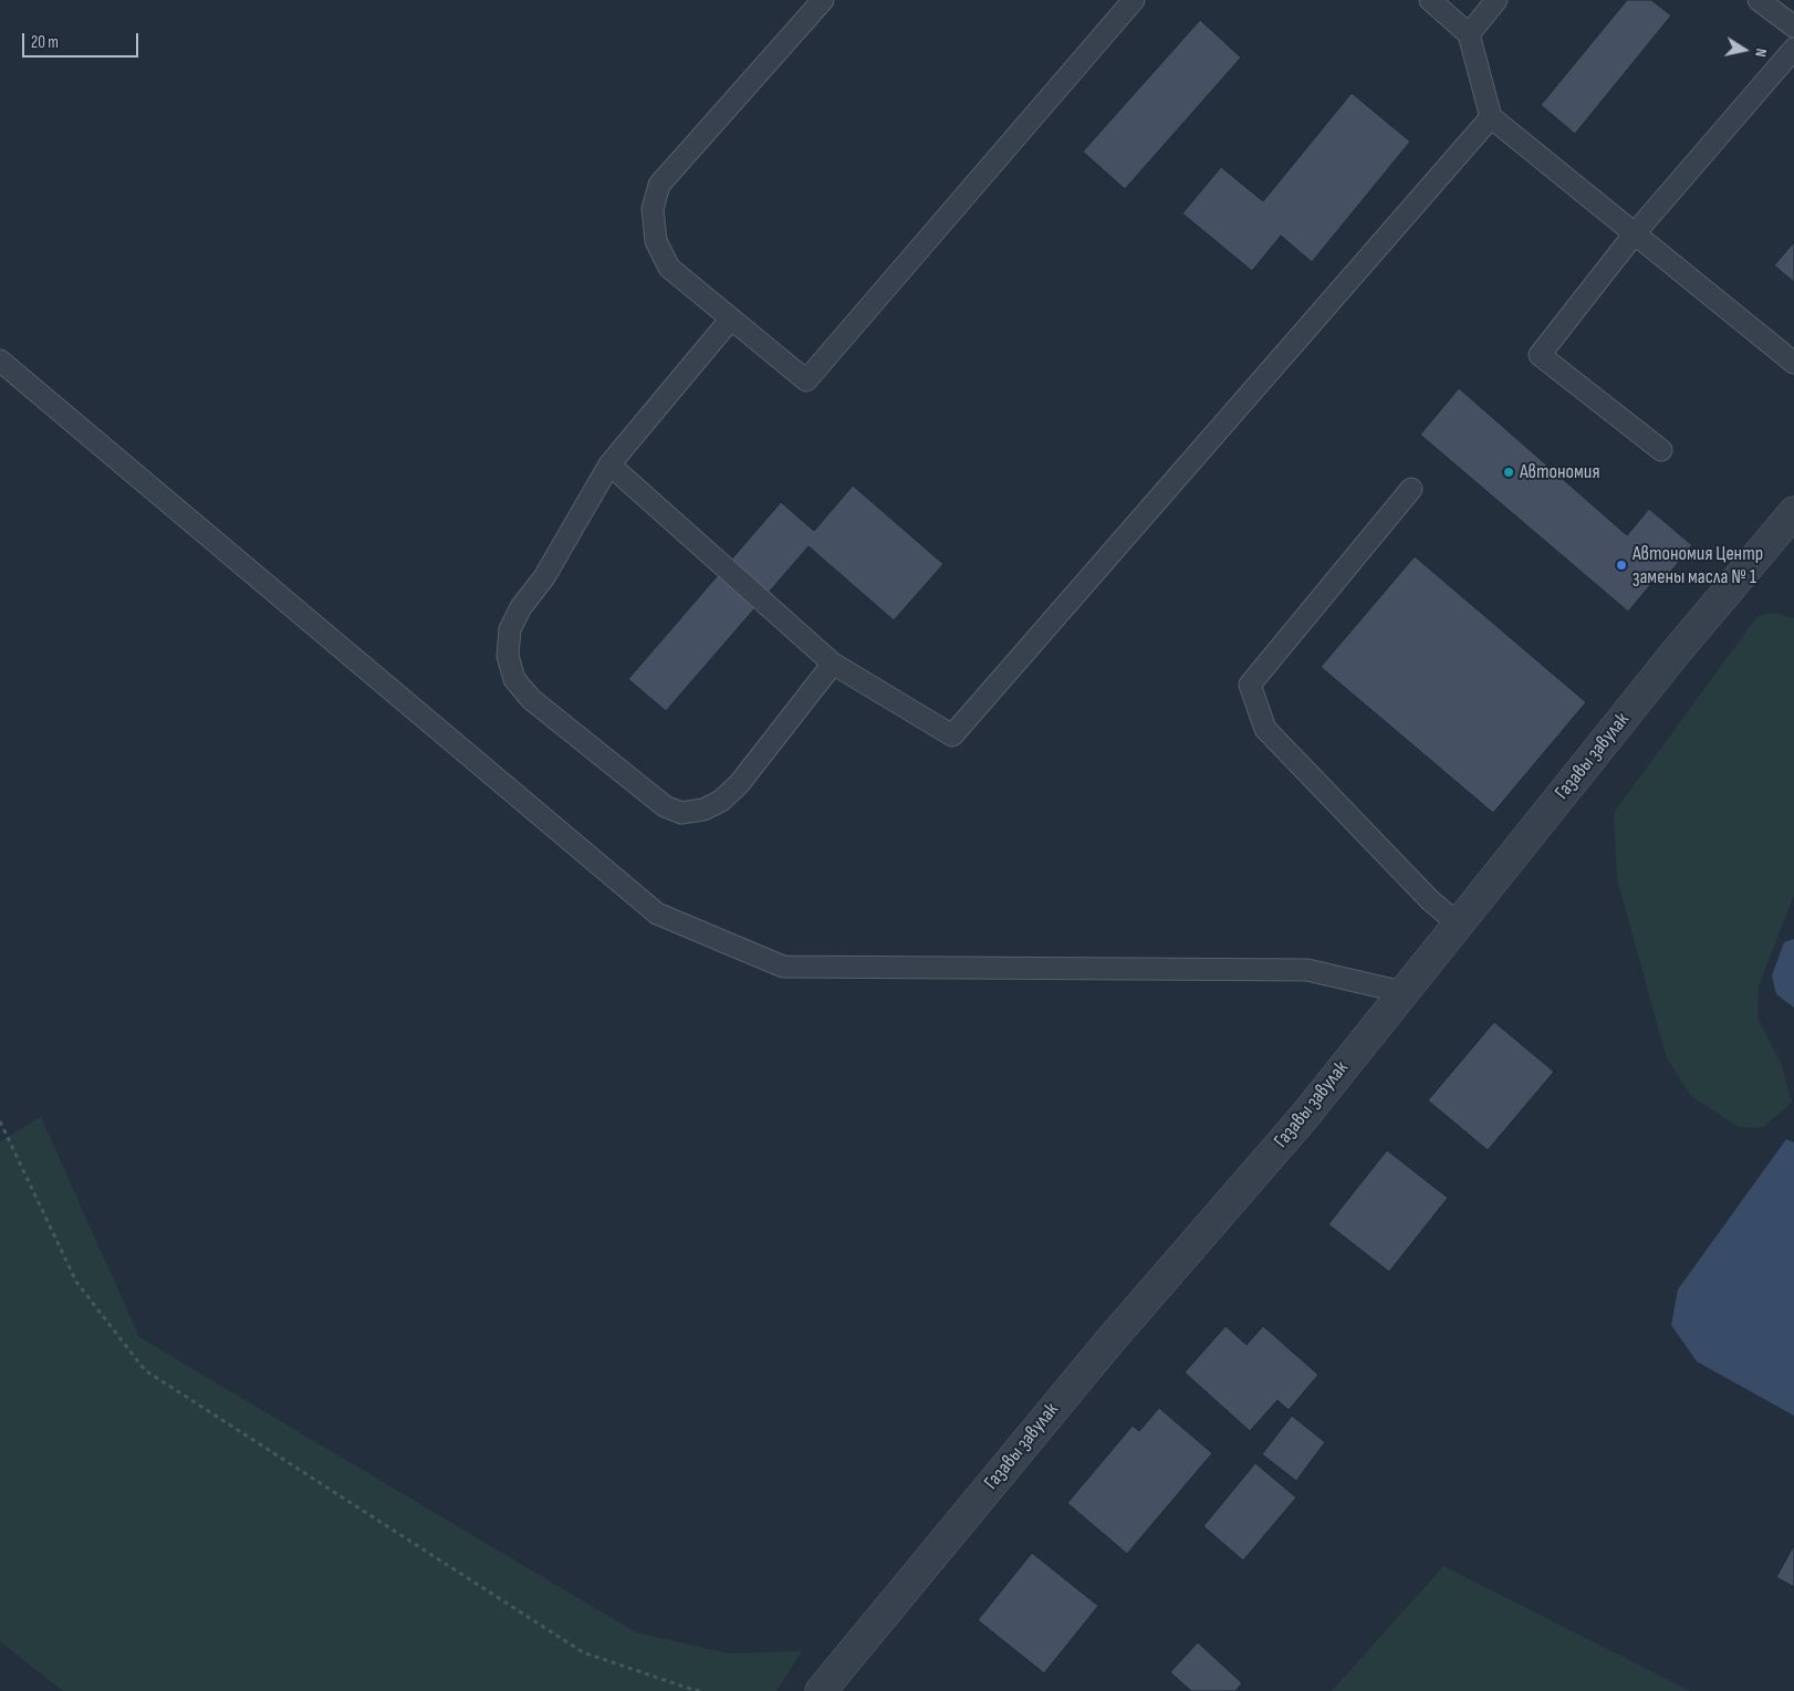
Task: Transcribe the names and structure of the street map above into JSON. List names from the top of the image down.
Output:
{
  "streets": {
    "street": ["Газавы завулак"]
  },
  "places": ["Автономия", "Автономия Центр замены масла № 1"],
  "scale_bar": "20 m",
  "north": "right"
}
